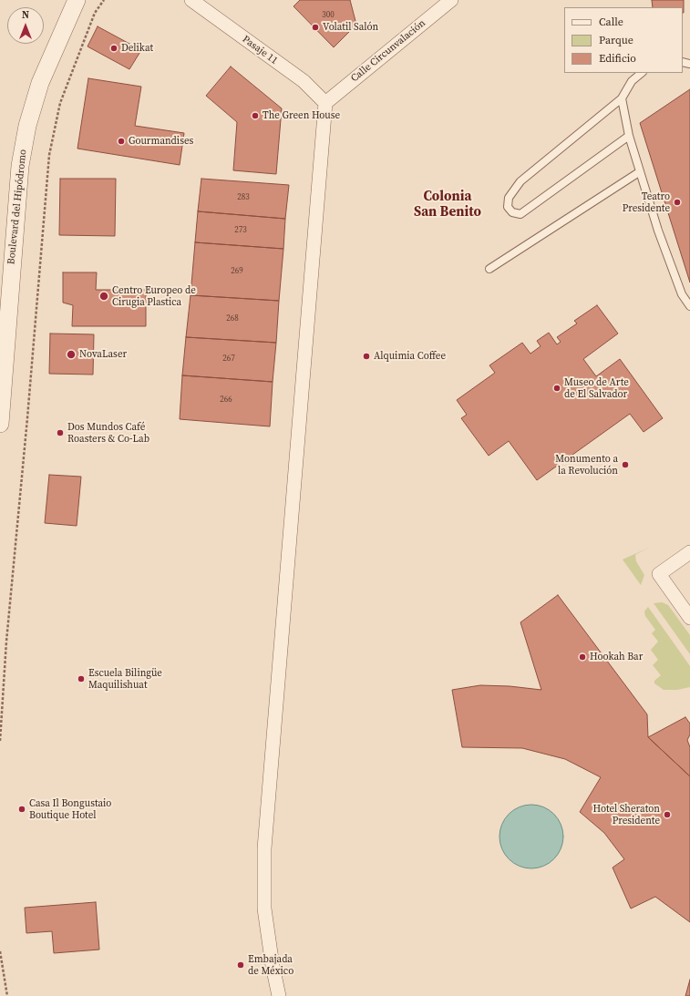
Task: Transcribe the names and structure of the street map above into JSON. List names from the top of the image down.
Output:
{
  "streets": {
    "street": ["Pasaje 11", "Calle Circunvalación", "Boulevard del Hipódromo"]
  },
  "crossings": [
    ["Pasaje 11", "Calle Circunvalación"]
  ],
  "districts": ["Colonia San Benito"],
  "places": [
    "Volatil Salón",
    "Delikat",
    "The Green House",
    "Gourmandises",
    "Teatro Presidente",
    "Centro Europeo de Cirugia Plastica",
    "NovaLaser",
    "Alquimia Coffee",
    "Museo de Arte de El Salvador",
    "Dos Mundos Café Roasters & Co-Lab",
    "Monumento a la Revolución",
    "Hookah Bar",
    "Escuela Bilingüe Maquilishuat",
    "Casa Il Bongustaio Boutique Hotel",
    "Hotel Sheraton Presidente",
    "Embajada de México"
  ],
  "house_numbers": [
    "300",
    "283",
    "273",
    "269",
    "268",
    "267",
    "266"
  ],
  "legend": ["Calle", "Parque", "Edificio"],
  "north": "top"
}
